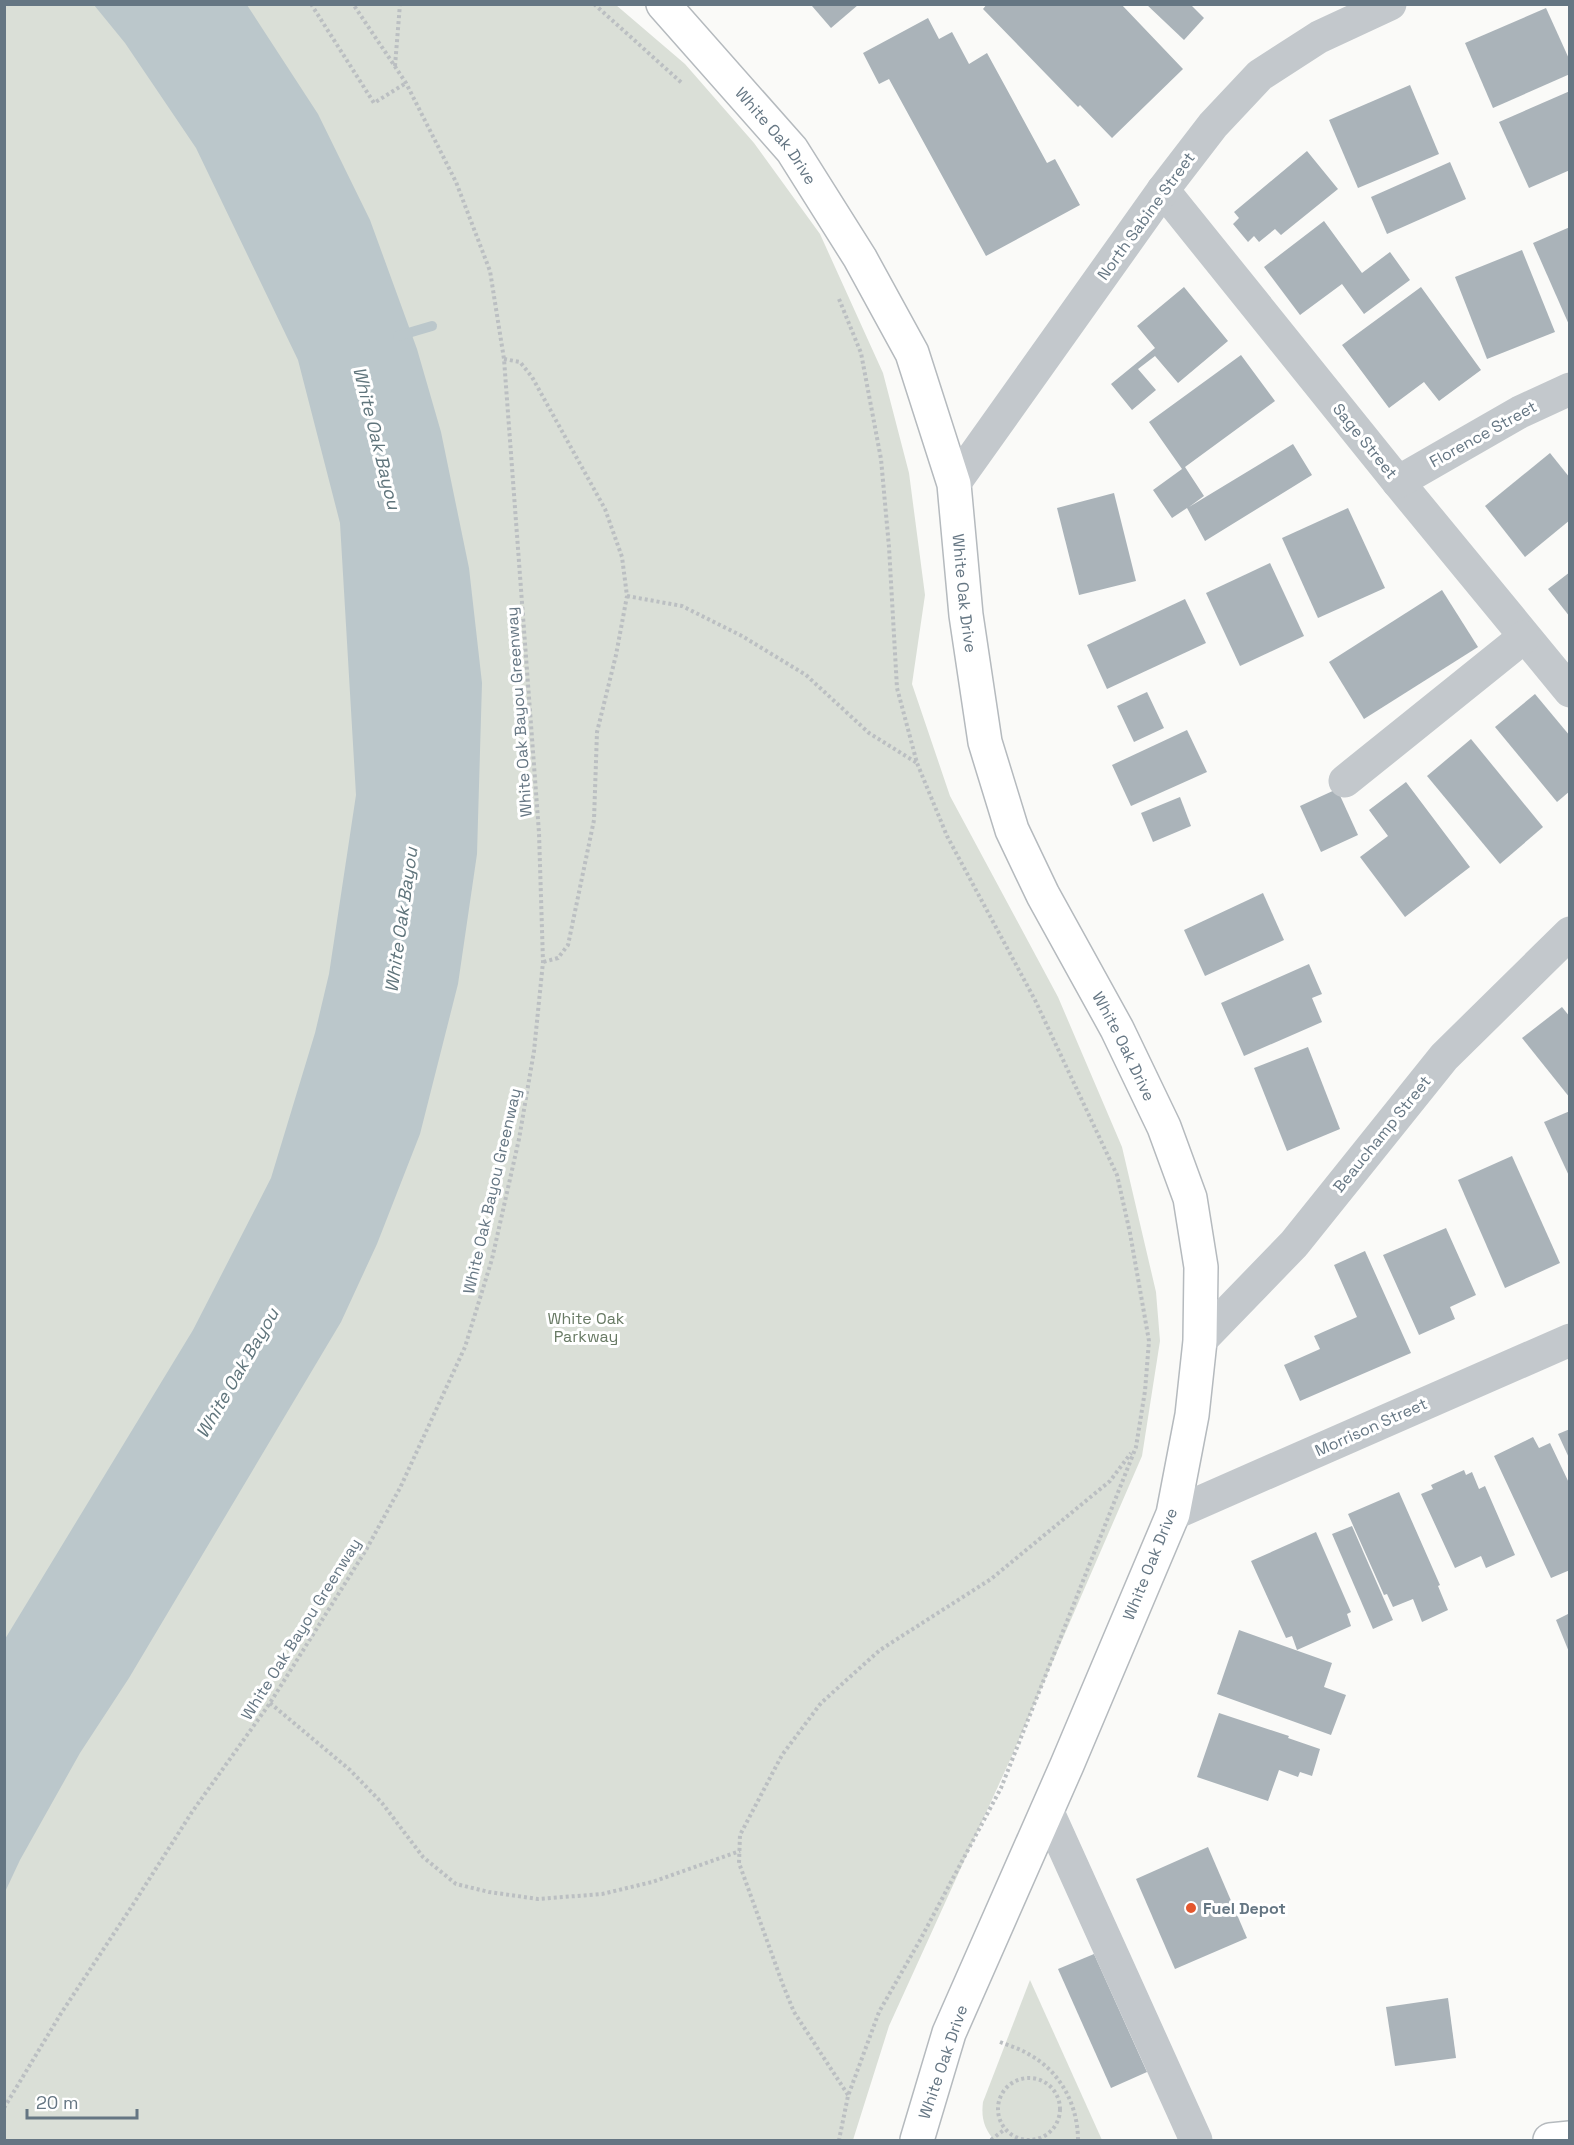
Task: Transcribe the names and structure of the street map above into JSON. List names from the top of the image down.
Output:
{
  "streets": {
    "main road": ["White Oak Drive"],
    "street": [
      "North Sabine Street",
      "Florence Street",
      "Sage Street",
      "Beauchamp Street",
      "Morrison Street"
    ],
    "path": ["White Oak Bayou Greenway"]
  },
  "crossings": [
    ["White Oak Drive", "North Sabine Street"],
    ["White Oak Drive", "Beauchamp Street"],
    ["White Oak Drive", "Morrison Street"],
    ["North Sabine Street", "Sage Street"],
    ["Florence Street", "Sage Street"]
  ],
  "water": ["White Oak Bayou"],
  "parks": ["White Oak Parkway"],
  "places": ["Fuel Depot"],
  "scale_bar": "20 m"
}
